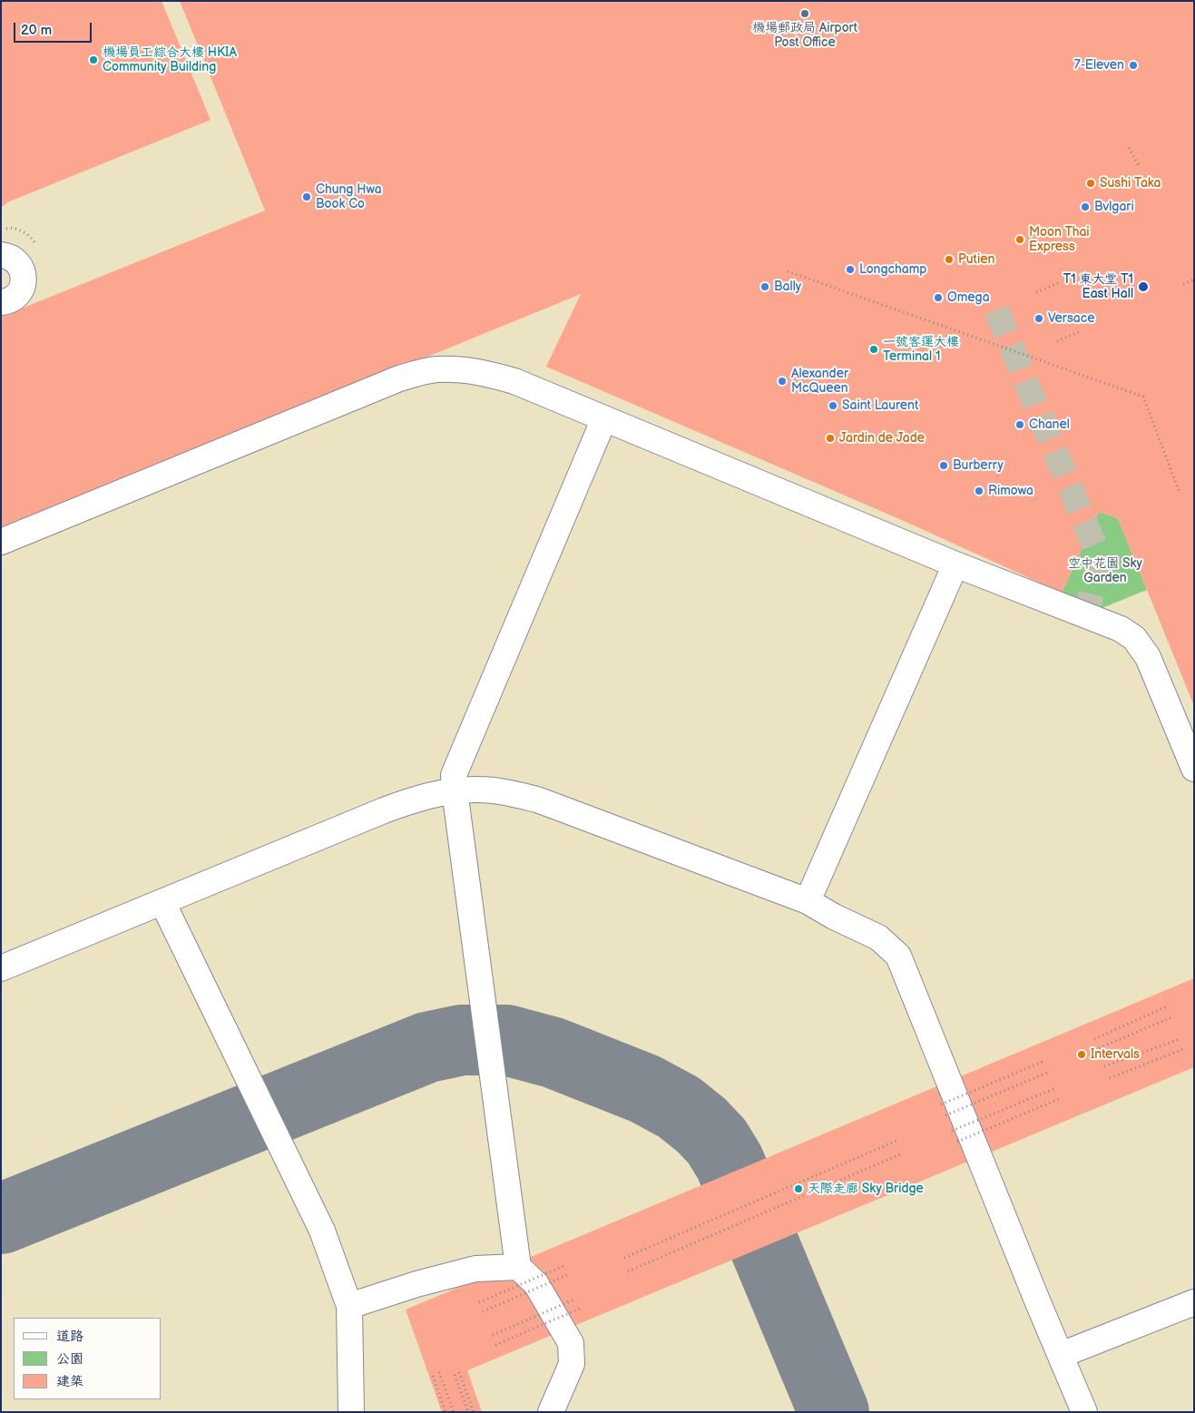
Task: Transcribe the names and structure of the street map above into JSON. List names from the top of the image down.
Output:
{
  "parks": ["空中花園 Sky Garden"],
  "places": [
    "機場郵政局 Airport Post Office",
    "機場員工綜合大樓 HKIA Community Building",
    "7-Eleven",
    "Sushi Taka",
    "Chung Hwa Book Co",
    "Bvlgari",
    "Moon Thai Express",
    "Putien",
    "Longchamp",
    "Bally",
    "T1 東大堂 T1 East Hall",
    "Omega",
    "Versace",
    "一號客運大樓 Terminal 1",
    "Alexander McQueen",
    "Saint Laurent",
    "Chanel",
    "Jardin de Jade",
    "Burberry",
    "Rimowa",
    "Intervals",
    "天際走廊 Sky Bridge"
  ],
  "legend": ["道路", "公園", "建築"],
  "scale_bar": "20 m"
}
